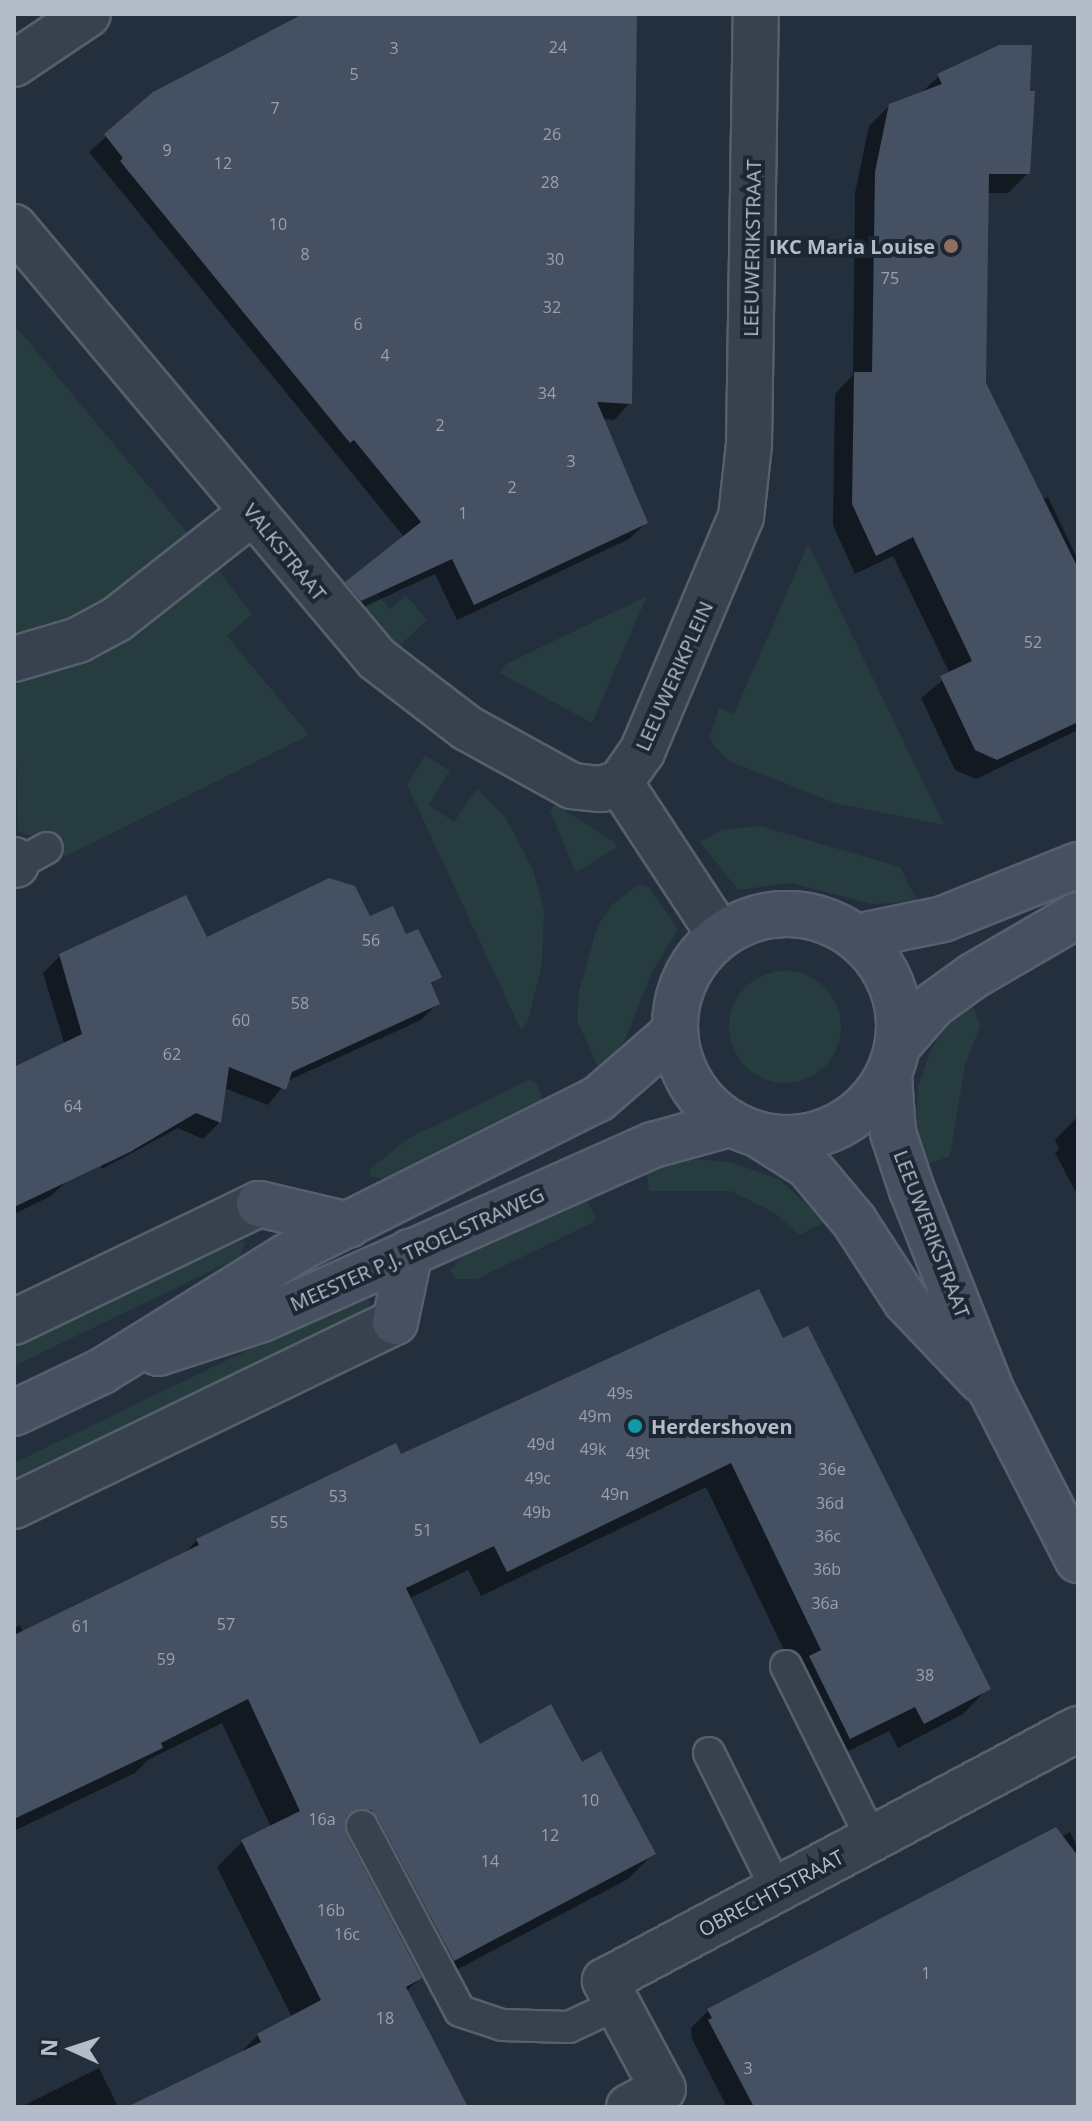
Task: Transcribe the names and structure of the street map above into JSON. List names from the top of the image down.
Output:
{
  "streets": {
    "main road": ["LEEUWERIKSTRAAT", "MEESTER P.J. TROELSTRAWEG"],
    "street": ["VALKSTRAAT", "LEEUWERIKPLEIN", "OBRECHTSTRAAT"]
  },
  "crossings": [
    ["LEEUWERIKSTRAAT", "LEEUWERIKPLEIN"],
    ["LEEUWERIKSTRAAT", "MEESTER P.J. TROELSTRAWEG"],
    ["VALKSTRAAT", "LEEUWERIKPLEIN"]
  ],
  "places": ["IKC Maria Louise", "Herdershoven"],
  "house_numbers": [
    "24",
    "3",
    "5",
    "7",
    "26",
    "9",
    "12",
    "28",
    "10",
    "8",
    "30",
    "75",
    "32",
    "6",
    "4",
    "34",
    "2",
    "3",
    "2",
    "1",
    "52",
    "56",
    "58",
    "60",
    "62",
    "64",
    "49s",
    "49m",
    "49d",
    "49k",
    "49t",
    "36e",
    "49c",
    "49n",
    "53",
    "36d",
    "49b",
    "55",
    "51",
    "36c",
    "36b",
    "36a",
    "57",
    "61",
    "59",
    "38",
    "10",
    "16a",
    "12",
    "14",
    "16b",
    "16c",
    "1",
    "18",
    "3"
  ],
  "north": "left"
}
